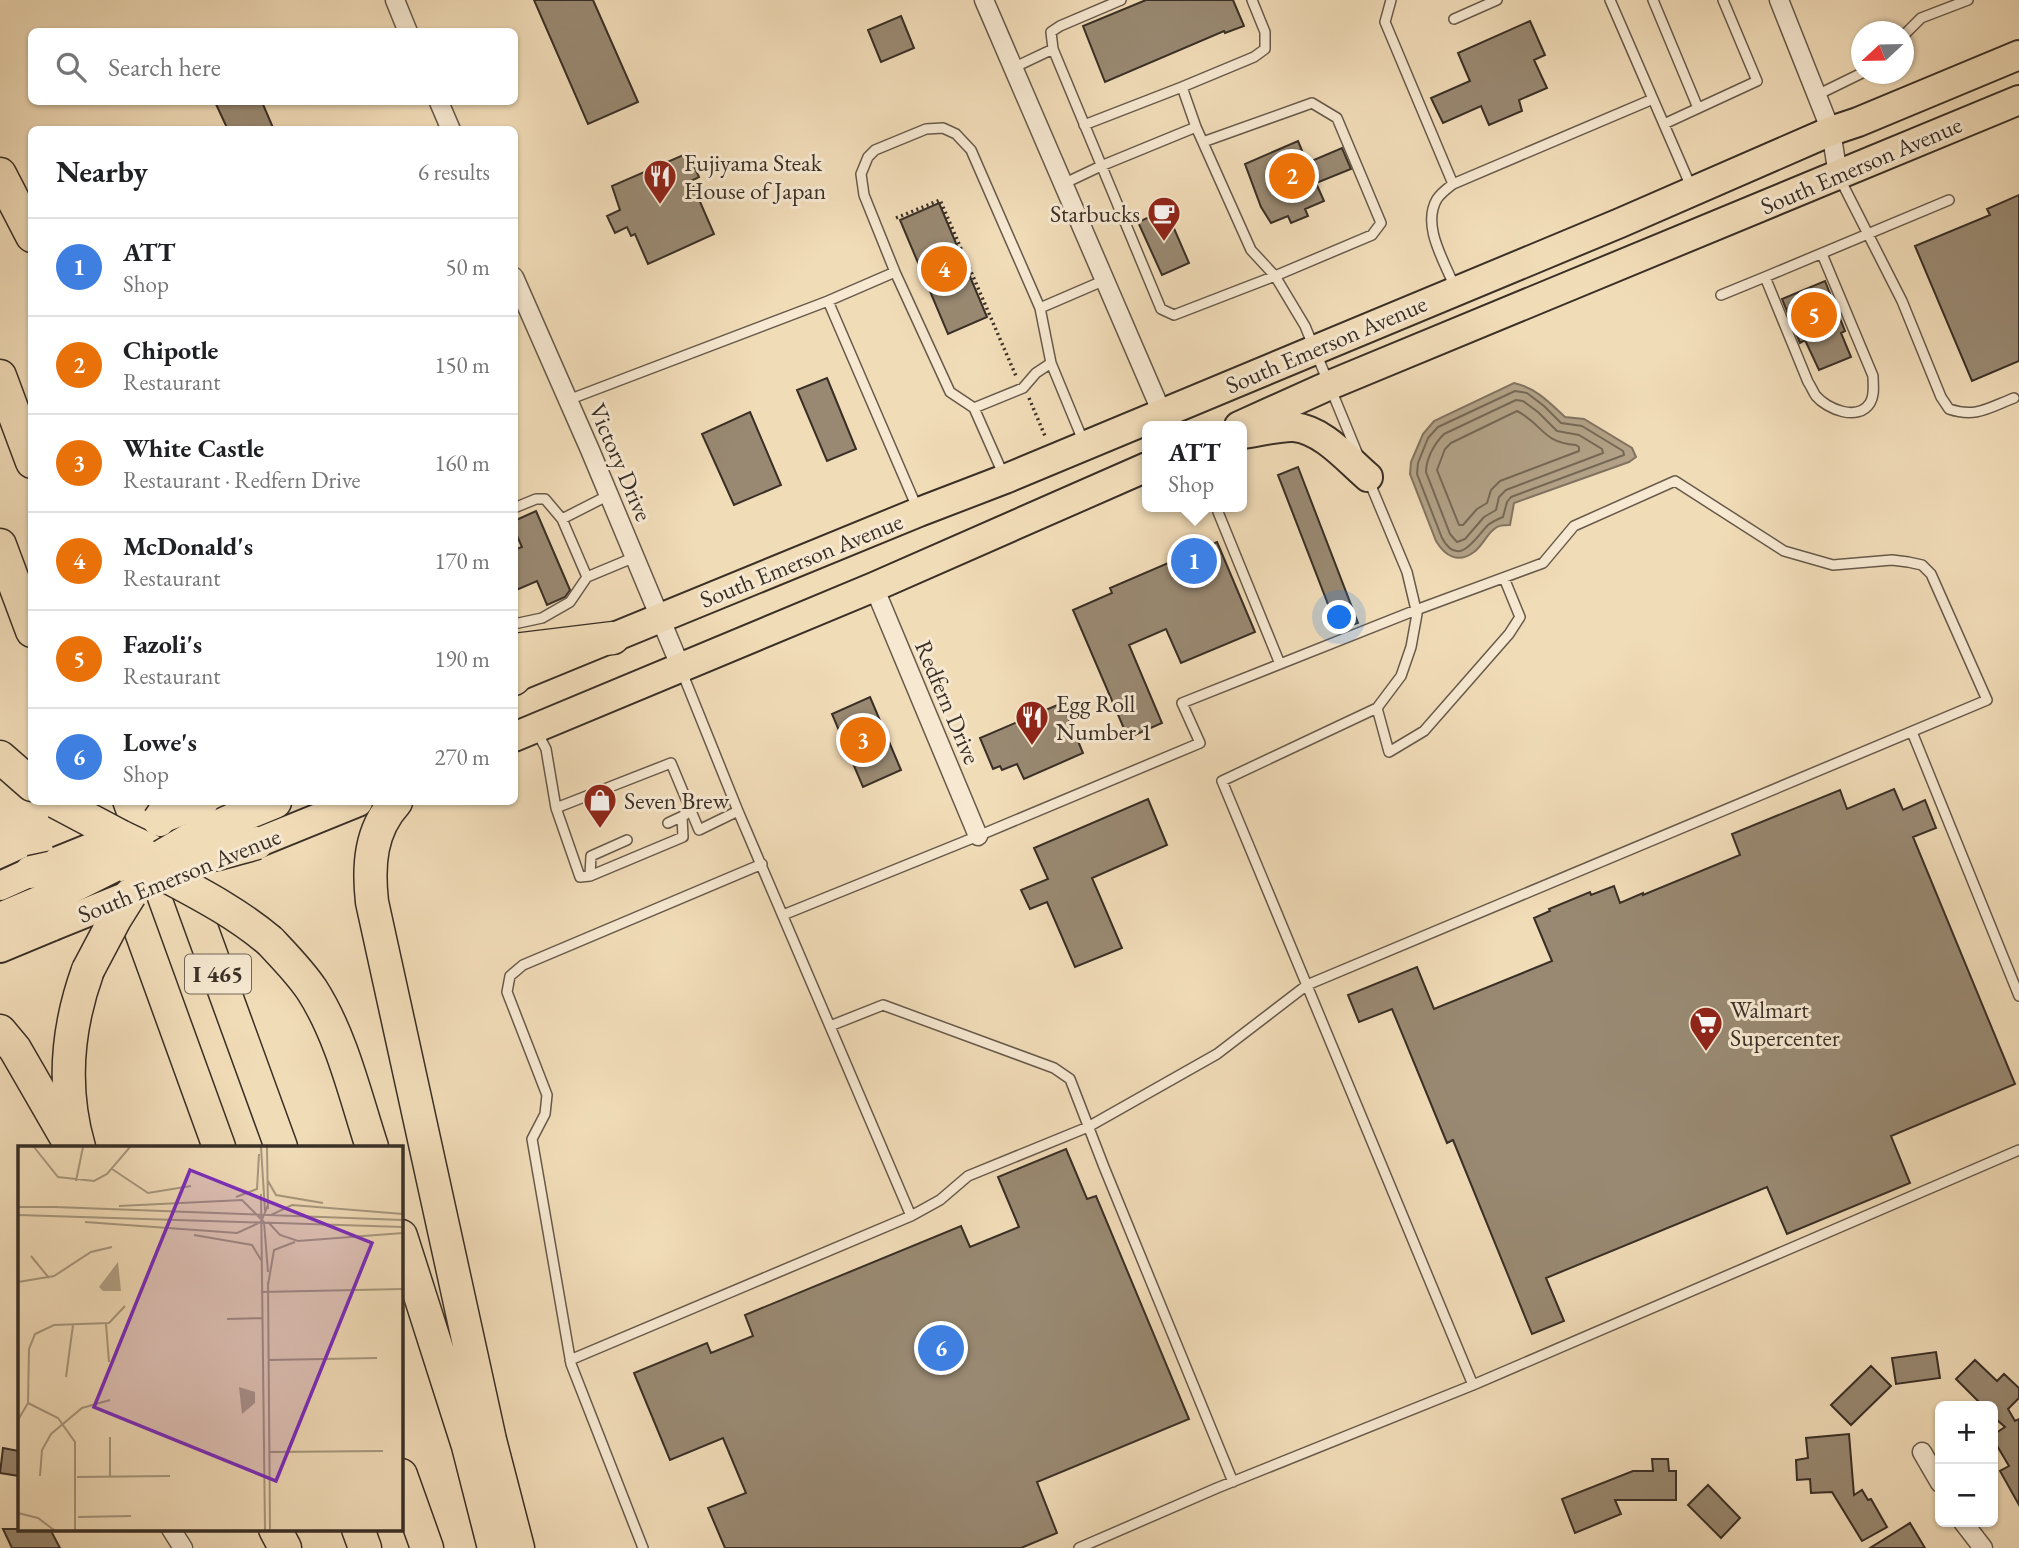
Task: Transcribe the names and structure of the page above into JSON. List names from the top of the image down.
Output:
{
  "streets": {
    "highway": ["I 465"],
    "main road": ["South Emerson Avenue"],
    "street": ["Victory Drive", "Redfern Drive"]
  },
  "crossings": [
    ["South Emerson Avenue", "Victory Drive"],
    ["South Emerson Avenue", "Redfern Drive"]
  ],
  "places": {
    "restaurant": ["Fujiyama Steak House of Japan", "Egg Roll Number 1"],
    "cafe": ["Starbucks"],
    "shop": ["Seven Brew"],
    "supermarket": ["Walmart Supercenter"]
  },
  "north": "left",
  "page": {
    "search": "Search here",
    "heading": ["Nearby", "6 results"],
    "pins": [
      "2",
      "4",
      "5",
      "1",
      "3",
      "6"
    ],
    "list": [
      {
        "mark": "1",
        "name": "ATT",
        "note": "Shop",
        "value": "50 m"
      },
      {
        "mark": "2",
        "name": "Chipotle",
        "note": "Restaurant",
        "value": "150 m"
      },
      {
        "mark": "3",
        "name": "White Castle",
        "note": "Restaurant · Redfern Drive",
        "value": "160 m"
      },
      {
        "mark": "4",
        "name": "McDonald's",
        "note": "Restaurant",
        "value": "170 m"
      },
      {
        "mark": "5",
        "name": "Fazoli's",
        "note": "Restaurant",
        "value": "190 m"
      },
      {
        "mark": "6",
        "name": "Lowe's",
        "note": "Shop",
        "value": "270 m"
      }
    ],
    "popup": ["ATT", "Shop"],
    "map_buttons": ["+", "−"]
  }
}
